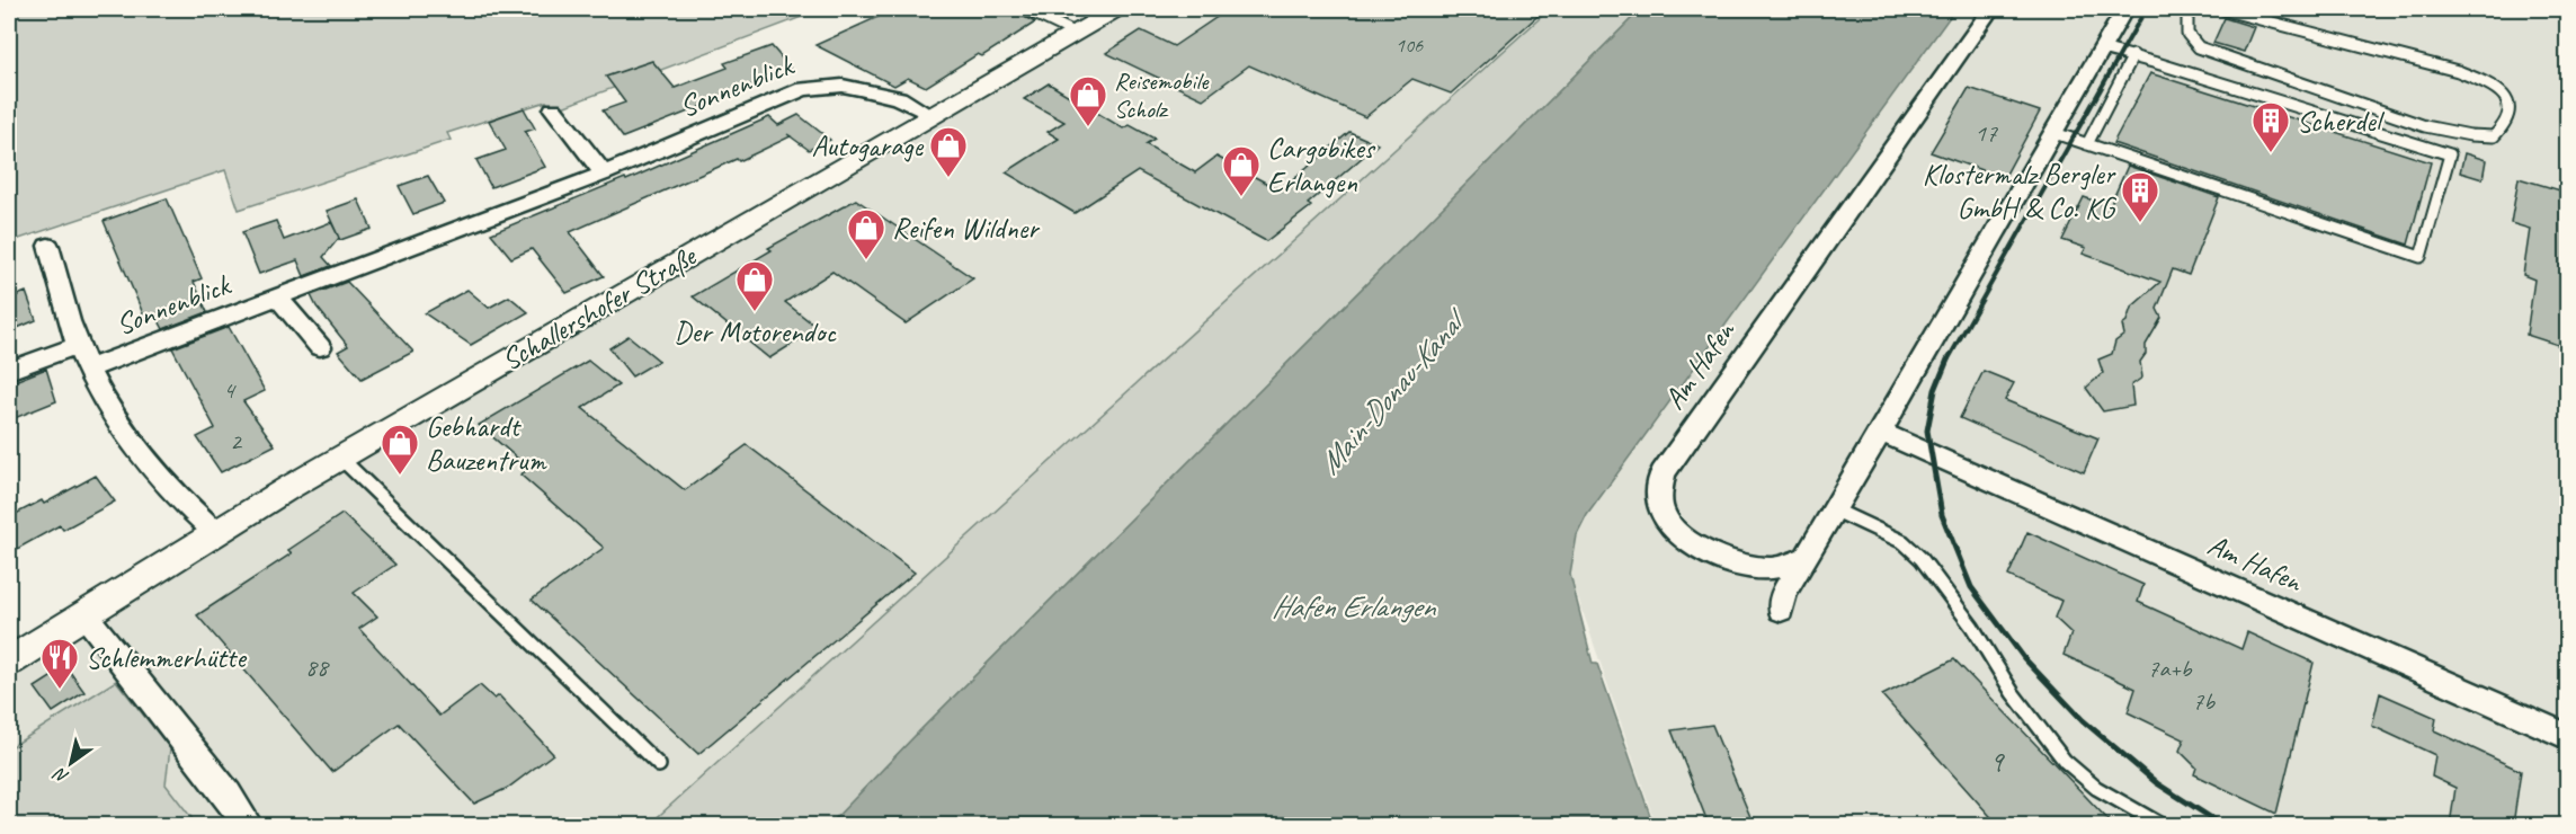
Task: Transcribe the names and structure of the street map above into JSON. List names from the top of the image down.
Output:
{
  "streets": {
    "street": ["Sonnenblick", "Schallershofer Straße", "Am Hafen"]
  },
  "crossings": [
    ["Sonnenblick", "Schallershofer Straße"]
  ],
  "water": ["Main-Donau-Kanal", "Hafen Erlangen"],
  "places": {
    "shop": [
      "Reisemobile Scholz",
      "Autogarage",
      "Cargobikes Erlangen",
      "Reifen Wildner",
      "Der Motorendoc",
      "Gebhardt Bauzentrum"
    ],
    "building": ["Scherdel", "Klostermalz Bergler GmbH & Co. KG"],
    "restaurant": ["Schlemmerhütte"]
  },
  "house_numbers": [
    "106",
    "17",
    "4",
    "2",
    "88",
    "7a+b",
    "7b",
    "9"
  ],
  "north": "bottom left"
}
